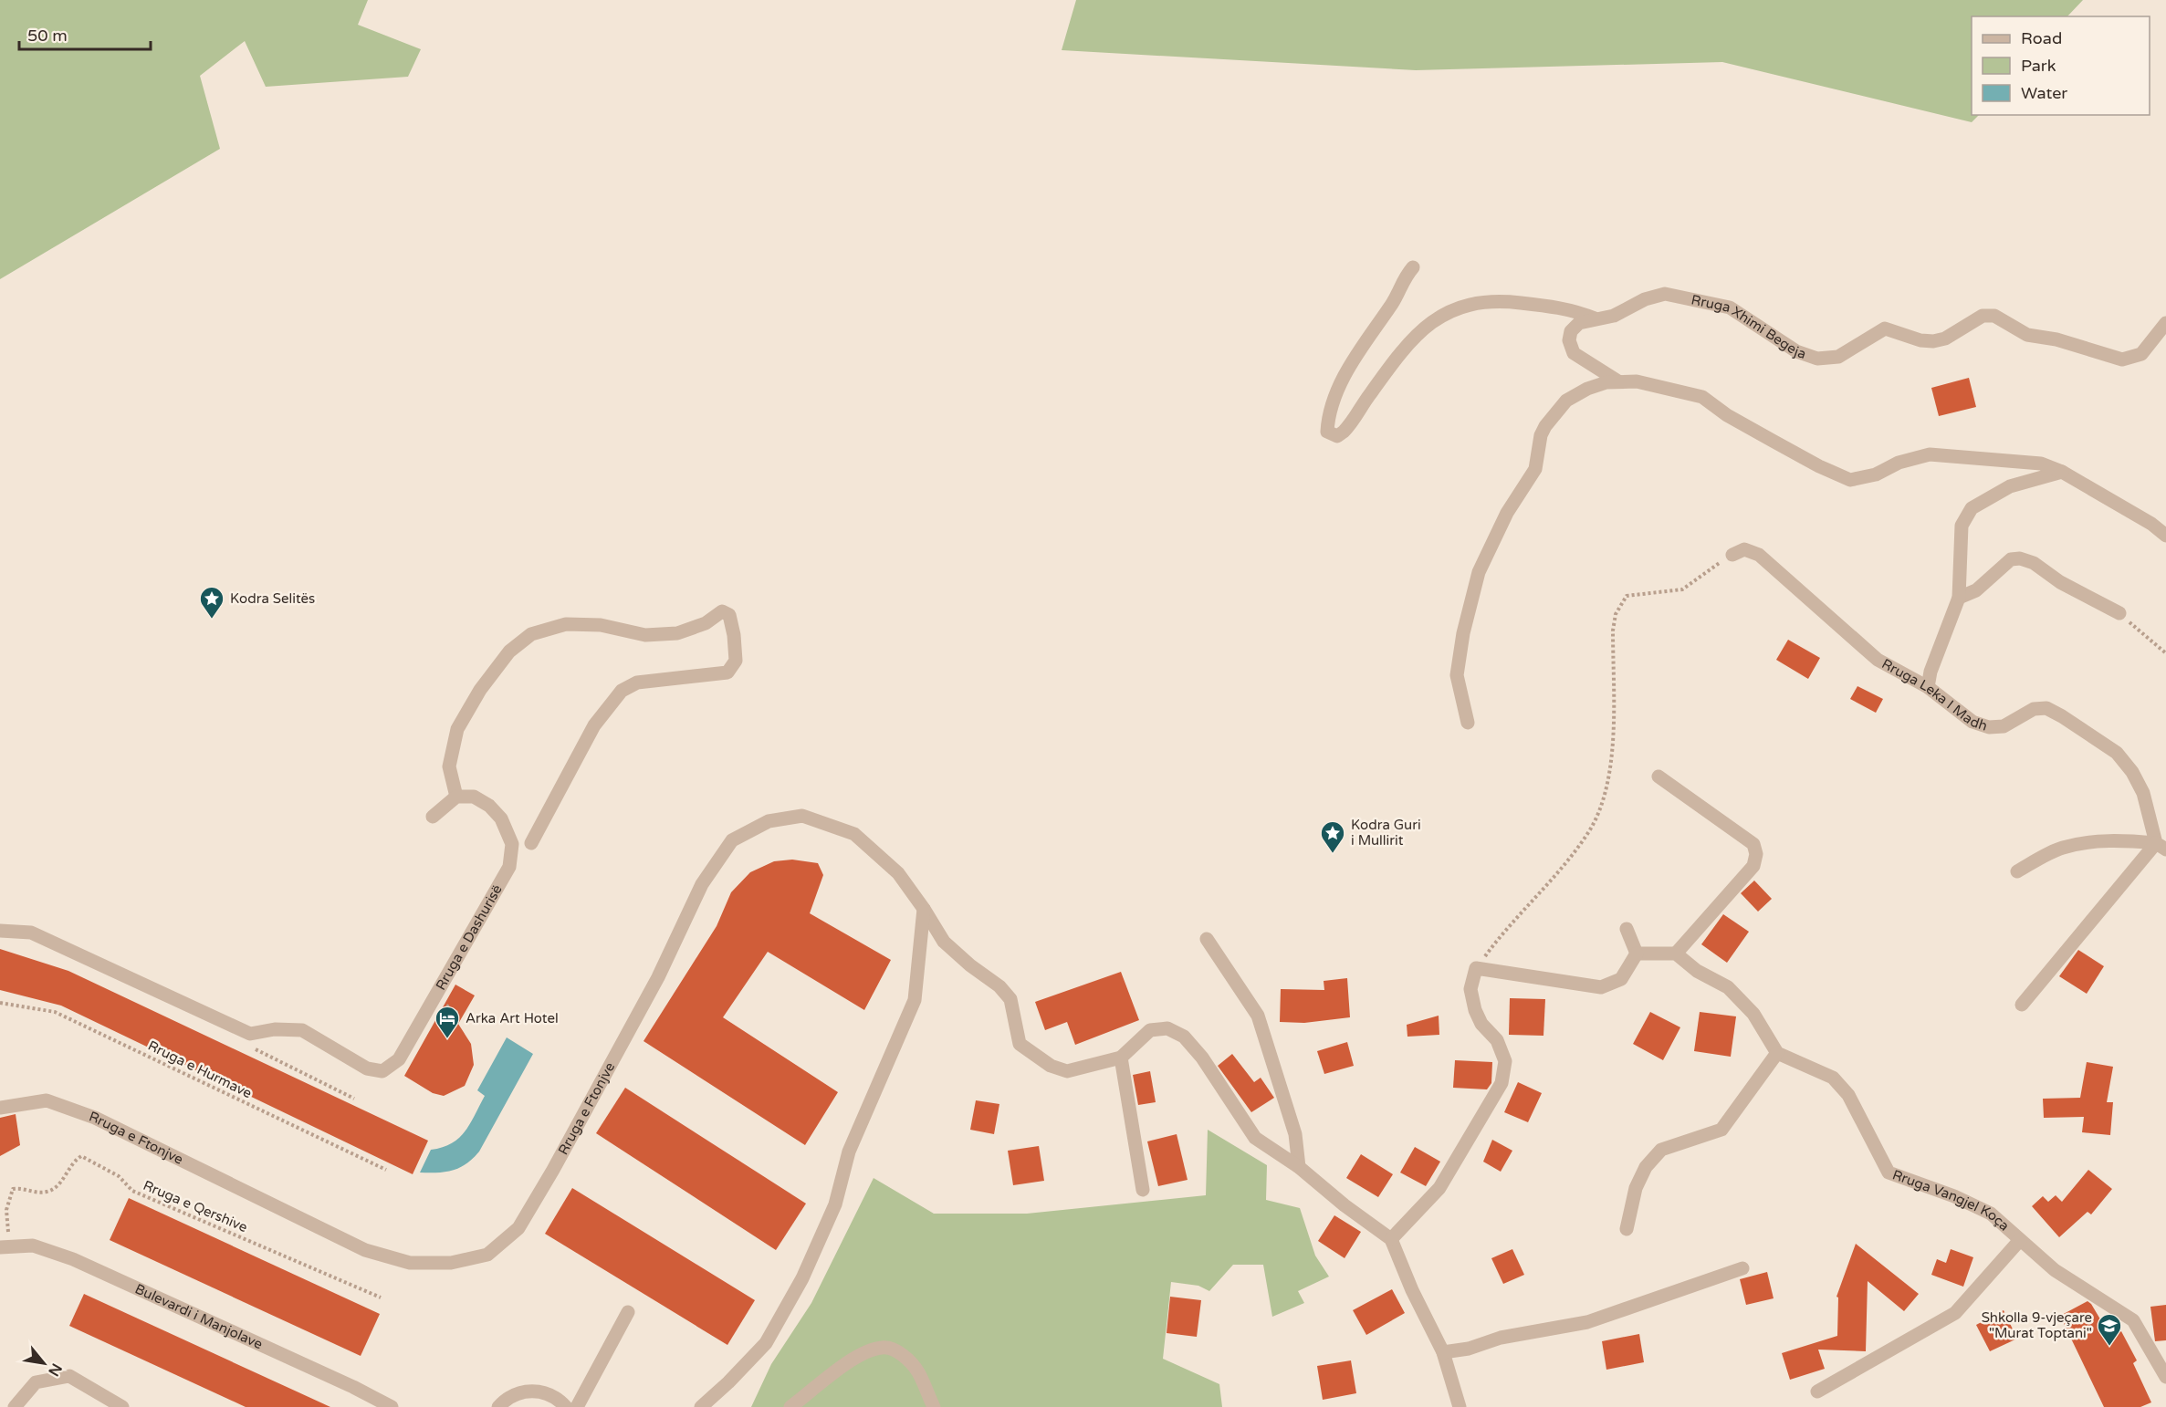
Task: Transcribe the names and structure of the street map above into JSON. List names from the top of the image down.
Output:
{
  "streets": {
    "street": [
      "Rruga Xhimi Begeja",
      "Rruga Leka I Madh",
      "Rruga e Dashurisë",
      "Rruga e Ftonjve",
      "Rruga Vangjel Koça",
      "Bulevardi i Manjolave"
    ],
    "path": ["Rruga e Hurmave", "Rruga e Qershive"]
  },
  "crossings": [
    ["Rruga e Qershive", "Bulevardi i Manjolave"]
  ],
  "places": {
    "place": ["Kodra Selitës", "Kodra Guri i Mullirit"],
    "hotel": ["Arka Art Hotel"],
    "school or university": ["Shkolla 9-vjeçare \"Murat Toptani\""]
  },
  "legend": ["Road", "Park", "Water"],
  "scale_bar": "50 m",
  "north": "bottom right"
}
